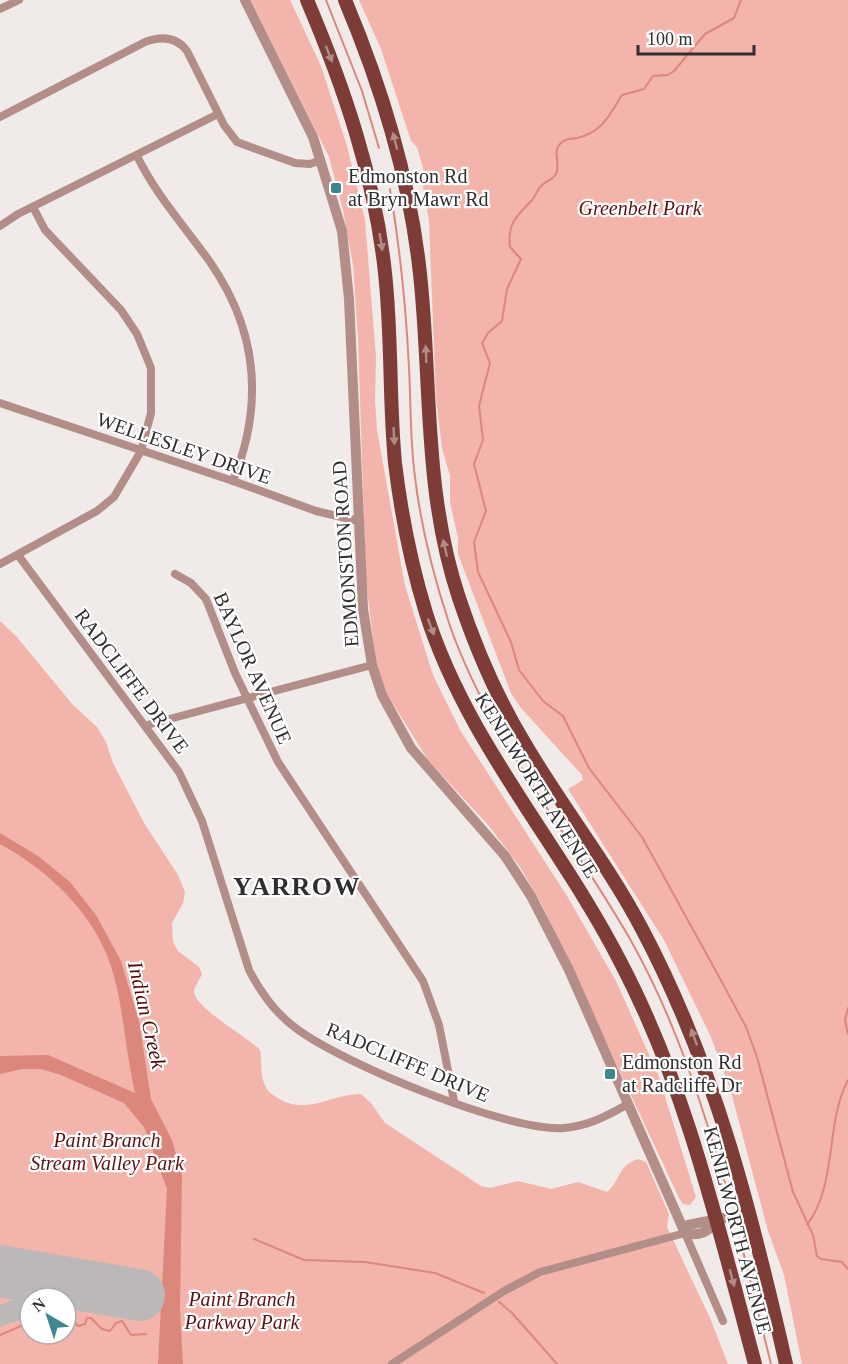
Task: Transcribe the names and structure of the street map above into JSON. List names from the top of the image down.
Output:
{
  "streets": {
    "main road": ["KENILWORTH AVENUE"],
    "street": [
      "WELLESLEY DRIVE",
      "EDMONSTON ROAD",
      "BAYLOR AVENUE",
      "RADCLIFFE DRIVE"
    ]
  },
  "crossings": [
    ["WELLESLEY DRIVE", "EDMONSTON ROAD"],
    ["EDMONSTON ROAD", "RADCLIFFE DRIVE"],
    ["BAYLOR AVENUE", "RADCLIFFE DRIVE"]
  ],
  "districts": ["YARROW"],
  "water": ["Indian Creek"],
  "parks": ["Greenbelt Park", "Paint Branch Stream Valley Park", "Paint Branch Parkway Park"],
  "places": {
    "transit": ["Edmonston Rd at Bryn Mawr Rd", "Edmonston Rd at Radcliffe Dr"]
  },
  "scale_bar": "100 m",
  "north": "top left"
}
